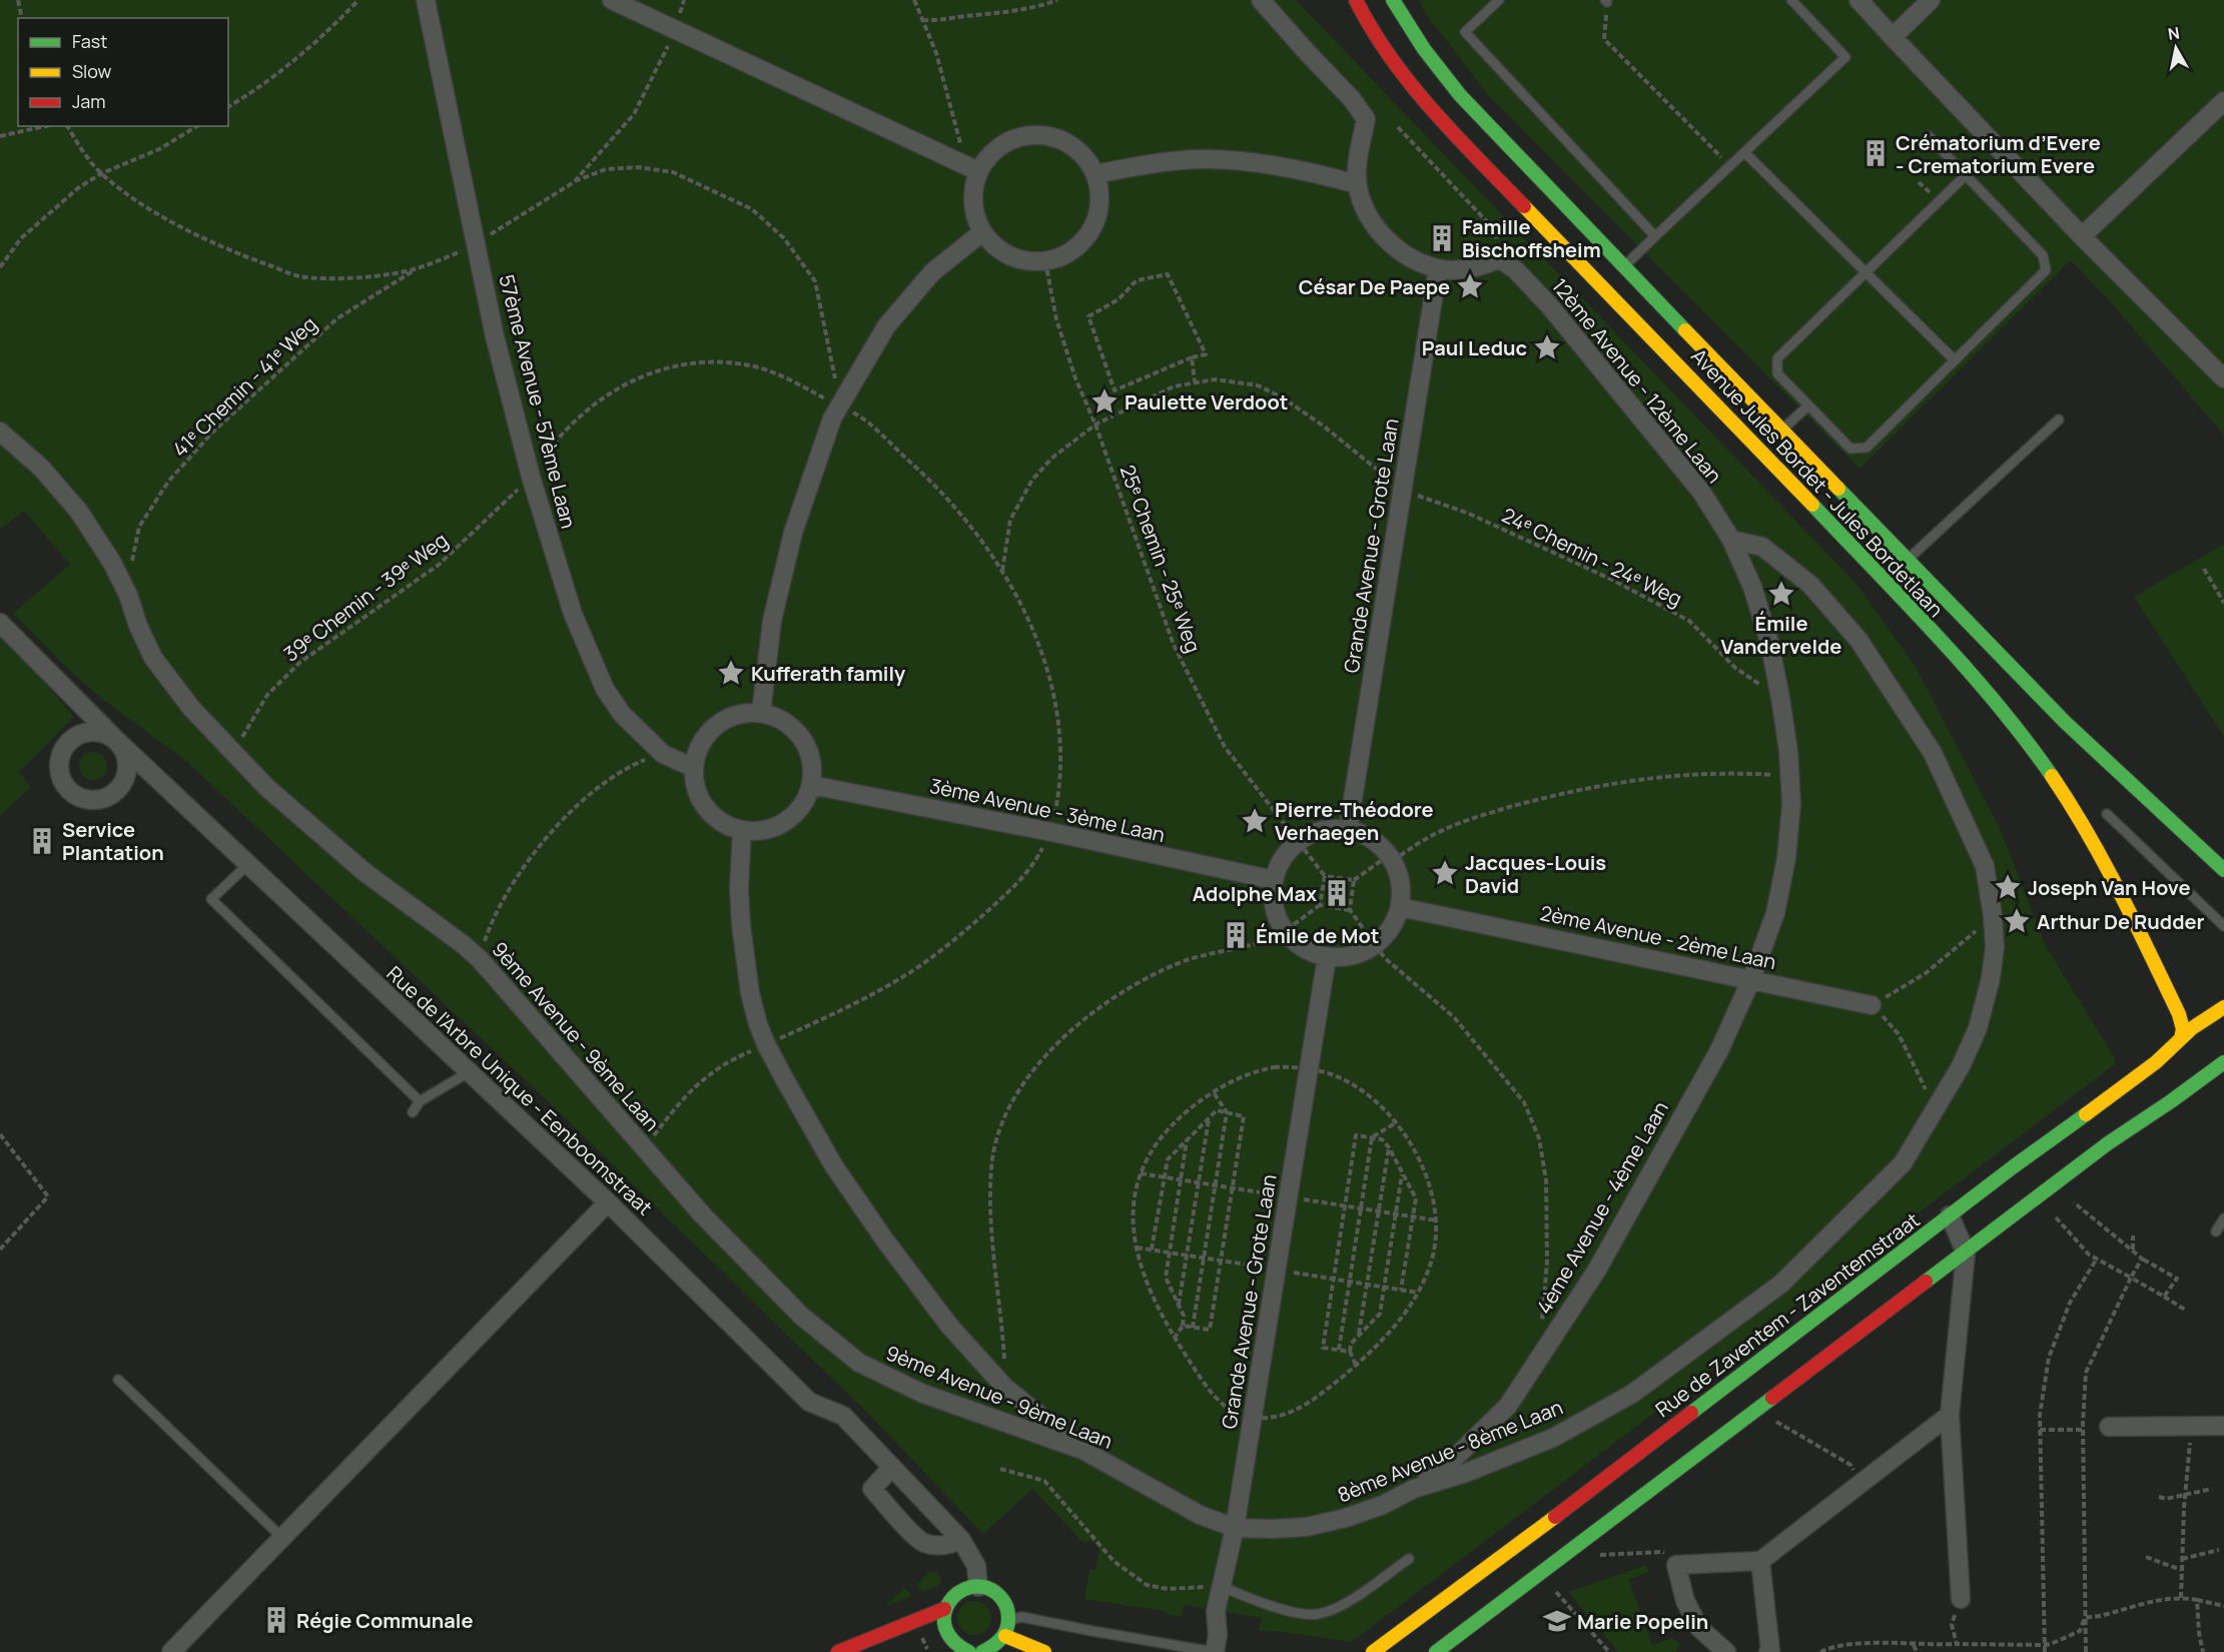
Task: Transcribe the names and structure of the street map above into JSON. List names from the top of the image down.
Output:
{
  "streets": {
    "main road": ["Avenue Jules Bordet - Jules Bordetlaan", "Rue de Zaventem - Zaventemstraat"],
    "street": [
      "12ème Avenue - 12ème Laan",
      "57ème Avenue - 57ème Laan",
      "Grande Avenue - Grote Laan",
      "3ème Avenue - 3ème Laan",
      "2ème Avenue - 2ème Laan",
      "9ème Avenue - 9ème Laan",
      "Rue de l'Arbre Unique - Eenboomstraat",
      "4ème Avenue - 4ème Laan",
      "8ème Avenue - 8ème Laan"
    ],
    "path": [
      "41ᵉ Chemin - 41ᵉ Weg",
      "24ᵉ Chemin - 24ᵉ Weg",
      "25ᵉ Chemin - 25ᵉ Weg",
      "39ᵉ Chemin - 39ᵉ Weg"
    ]
  },
  "crossings": [
    ["12ème Avenue - 12ème Laan", "24ᵉ Chemin - 24ᵉ Weg"],
    ["12ème Avenue - 12ème Laan", "4ème Avenue - 4ème Laan"],
    ["12ème Avenue - 12ème Laan", "8ème Avenue - 8ème Laan"],
    ["57ème Avenue - 57ème Laan", "39ᵉ Chemin - 39ᵉ Weg"],
    ["57ème Avenue - 57ème Laan", "3ème Avenue - 3ème Laan"],
    ["Avenue Jules Bordet - Jules Bordetlaan", "Rue de Zaventem - Zaventemstraat"],
    ["Grande Avenue - Grote Laan", "24ᵉ Chemin - 24ᵉ Weg"],
    ["Grande Avenue - Grote Laan", "9ème Avenue - 9ème Laan"],
    ["Grande Avenue - Grote Laan", "8ème Avenue - 8ème Laan"],
    ["24ᵉ Chemin - 24ᵉ Weg", "25ᵉ Chemin - 25ᵉ Weg"],
    ["24ᵉ Chemin - 24ᵉ Weg", "39ᵉ Chemin - 39ᵉ Weg"],
    ["39ᵉ Chemin - 39ᵉ Weg", "3ème Avenue - 3ème Laan"],
    ["39ᵉ Chemin - 39ᵉ Weg", "9ème Avenue - 9ème Laan"],
    ["2ème Avenue - 2ème Laan", "4ème Avenue - 4ème Laan"],
    ["9ème Avenue - 9ème Laan", "8ème Avenue - 8ème Laan"],
    ["4ème Avenue - 4ème Laan", "8ème Avenue - 8ème Laan"]
  ],
  "places": {
    "building": [
      "Crématorium d’Evere - Crematorium Evere",
      "Famille Bischoffsheim",
      "Service Plantation",
      "Adolphe Max",
      "Émile de Mot",
      "Régie Communale"
    ],
    "place": [
      "César De Paepe",
      "Paul Leduc",
      "Paulette Verdoot",
      "Émile Vandervelde",
      "Kufferath family",
      "Pierre-Théodore Verhaegen",
      "Jacques-Louis David",
      "Joseph Van Hove",
      "Arthur De Rudder"
    ],
    "school or university": ["Marie Popelin"]
  },
  "legend": ["Fast", "Slow", "Jam"],
  "north": "top"
}
